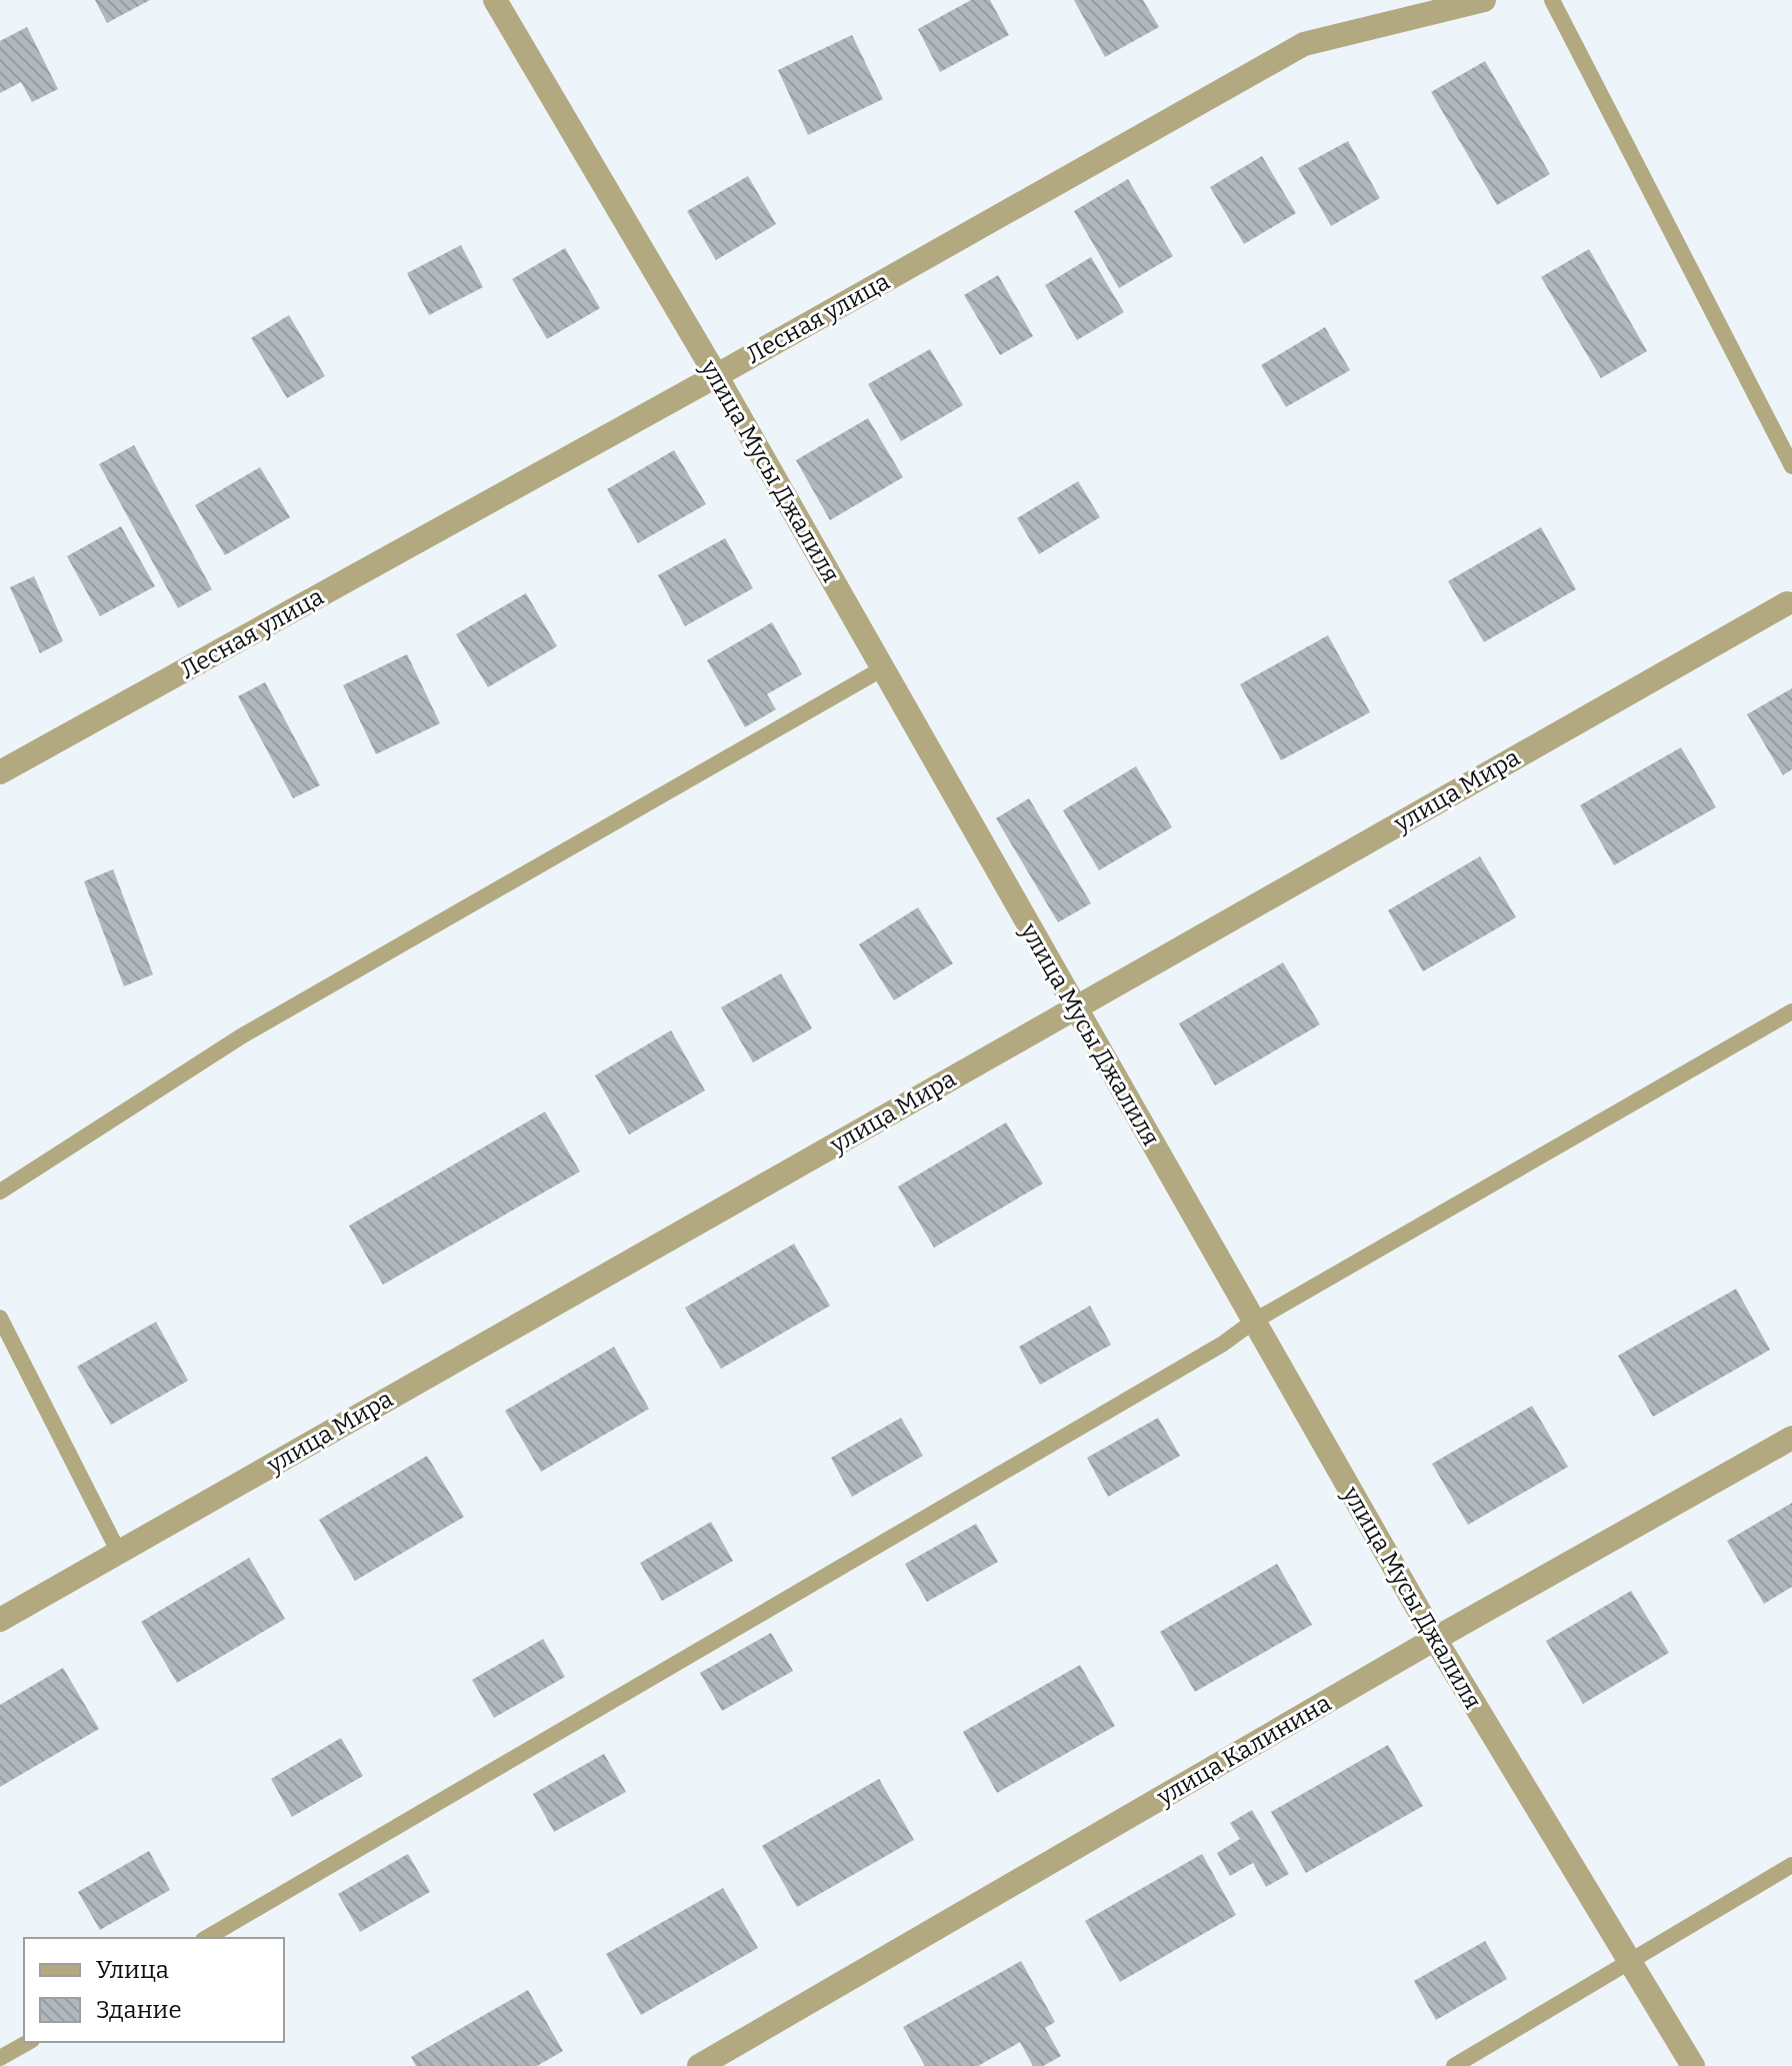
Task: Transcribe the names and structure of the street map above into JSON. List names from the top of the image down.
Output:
{
  "streets": {
    "street": [
      "Лесная улица",
      "улица Мусы Джалиля",
      "улица Мира",
      "улица Калинина"
    ]
  },
  "crossings": [
    ["Лесная улица", "улица Мусы Джалиля"],
    ["улица Мусы Джалиля", "улица Мира"],
    ["улица Мусы Джалиля", "улица Калинина"]
  ],
  "legend": ["Улица", "Здание"]
}
